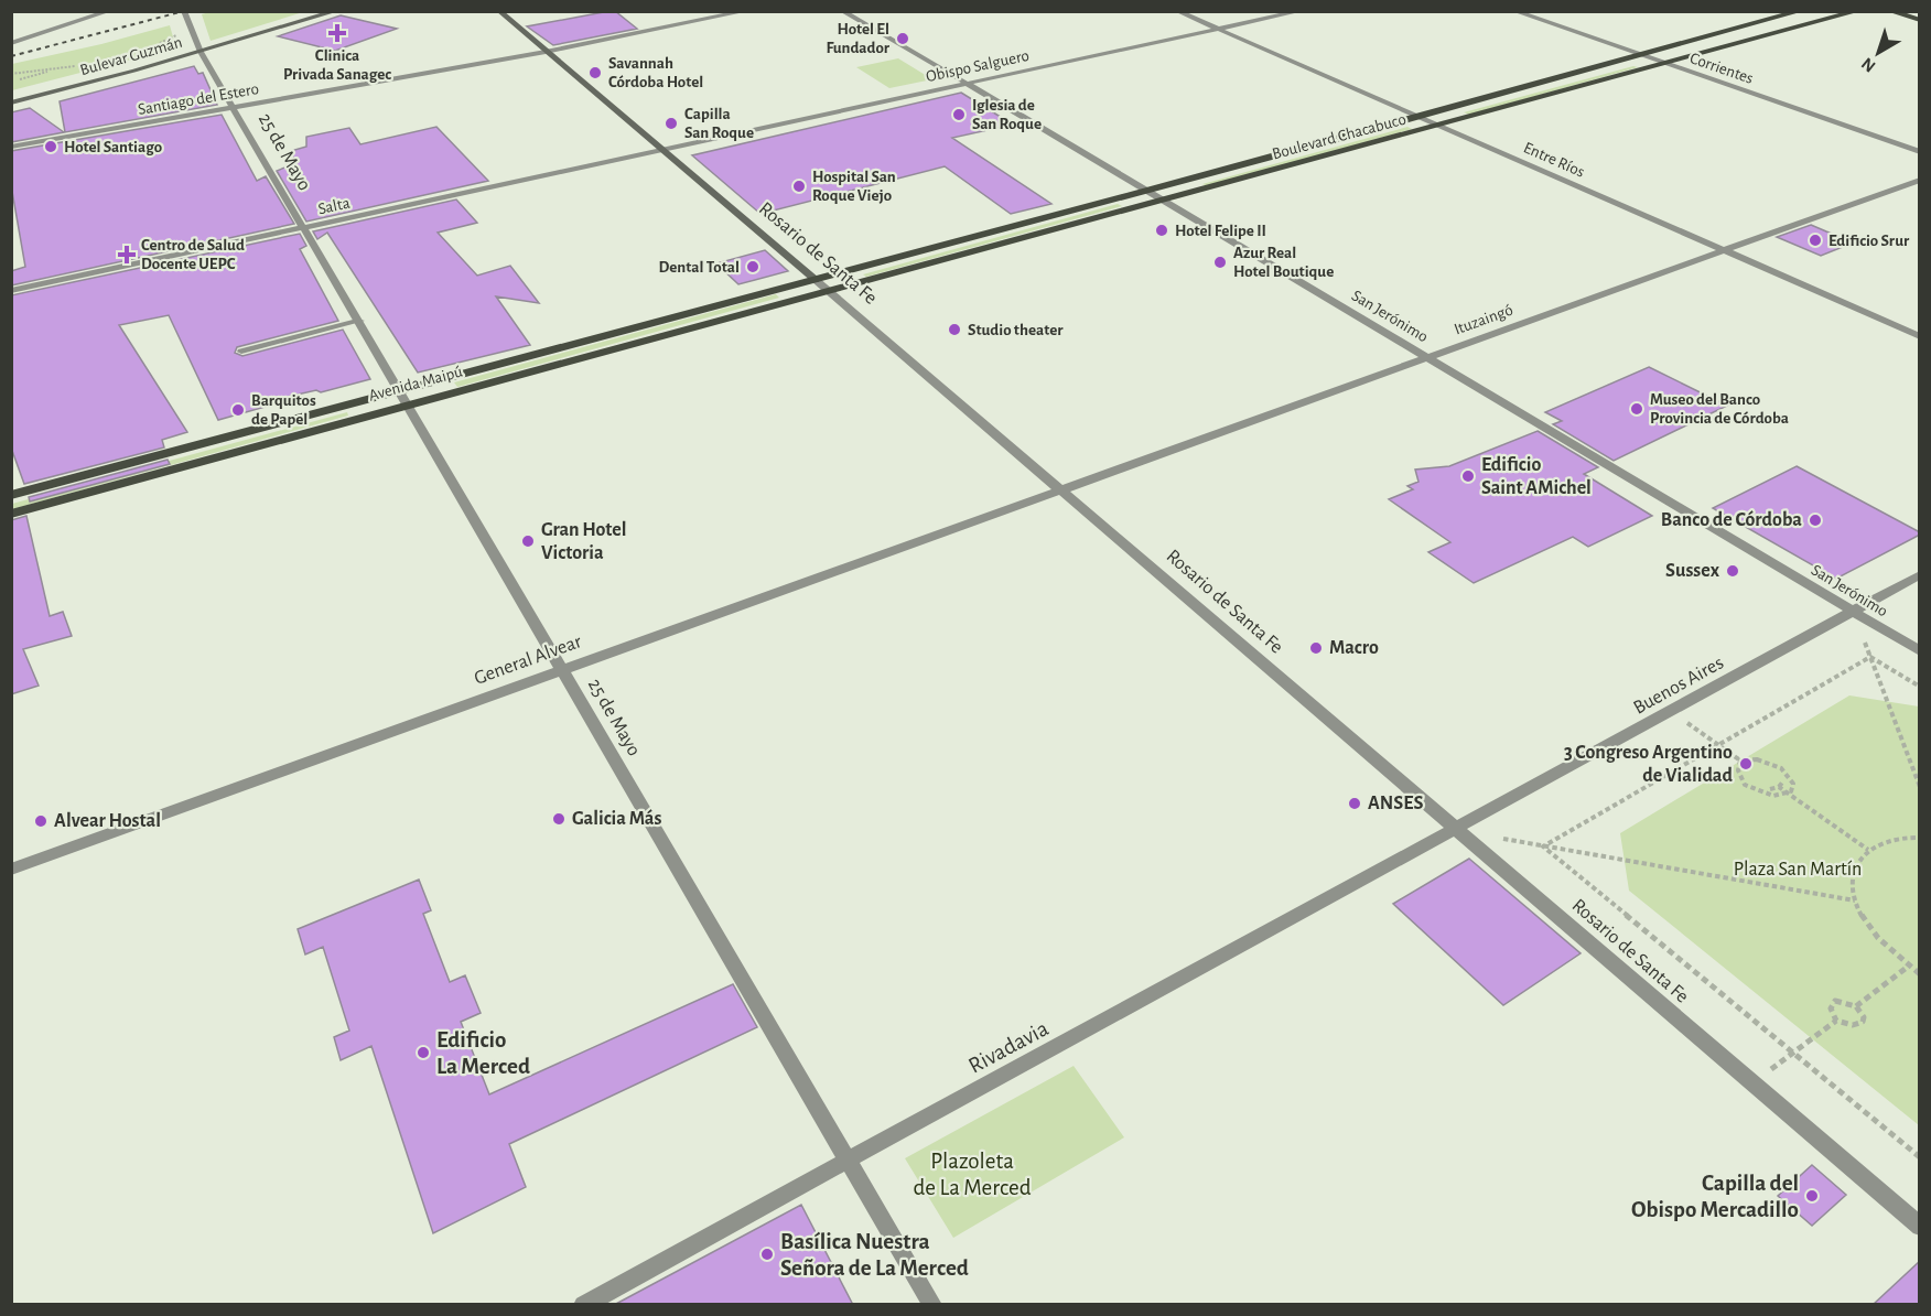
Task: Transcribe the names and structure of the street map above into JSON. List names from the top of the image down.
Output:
{
  "streets": {
    "main road": ["Boulevard Chacabuco", "Avenida Maipú"],
    "street": [
      "Bulevar Guzmán",
      "Obispo Salguero",
      "Corrientes",
      "Santiago del Estero",
      "25 de Mayo",
      "Entre Ríos",
      "Salta",
      "Rosario de Santa Fe",
      "San Jerónimo",
      "Ituzaingó",
      "General Alvear",
      "Buenos Aires",
      "Rivadavia"
    ]
  },
  "crossings": [
    ["Bulevar Guzmán", "25 de Mayo"],
    ["Obispo Salguero", "Entre Ríos"],
    ["Obispo Salguero", "Salta"],
    ["Obispo Salguero", "Rosario de Santa Fe"],
    ["Obispo Salguero", "San Jerónimo"],
    ["Corrientes", "Boulevard Chacabuco"],
    ["Santiago del Estero", "25 de Mayo"],
    ["Santiago del Estero", "Rosario de Santa Fe"],
    ["Boulevard Chacabuco", "Entre Ríos"],
    ["Boulevard Chacabuco", "Rosario de Santa Fe"],
    ["Boulevard Chacabuco", "San Jerónimo"],
    ["Boulevard Chacabuco", "Avenida Maipú"],
    ["25 de Mayo", "Salta"],
    ["25 de Mayo", "Avenida Maipú"],
    ["25 de Mayo", "General Alvear"],
    ["25 de Mayo", "Rivadavia"],
    ["Entre Ríos", "Ituzaingó"],
    ["Salta", "Rosario de Santa Fe"],
    ["Rosario de Santa Fe", "Ituzaingó"],
    ["Rosario de Santa Fe", "Avenida Maipú"],
    ["Rosario de Santa Fe", "General Alvear"],
    ["Rosario de Santa Fe", "Buenos Aires"],
    ["Rosario de Santa Fe", "Rivadavia"],
    ["San Jerónimo", "Ituzaingó"],
    ["San Jerónimo", "Buenos Aires"],
    ["Ituzaingó", "General Alvear"],
    ["Buenos Aires", "Rivadavia"]
  ],
  "parks": ["Plaza San Martín", "Plazoleta de La Merced"],
  "places": {
    "health": ["Clinica Privada Sanagec", "Centro de Salud Docente UEPC"],
    "other": [
      "Hotel El Fundador",
      "Savannah Córdoba Hotel",
      "Iglesia de San Roque",
      "Capilla San Roque",
      "Hotel Santiago",
      "Hospital San Roque Viejo",
      "Hotel Felipe II",
      "Edificio Srur",
      "Azur Real Hotel Boutique",
      "Dental Total",
      "Studio theater",
      "Museo del Banco Provincia de Córdoba",
      "Barquitos de Papel",
      "Edificio Saint AMichel",
      "Banco de Córdoba",
      "Gran Hotel Victoria",
      "Sussex",
      "Macro",
      "3 Congreso Argentino de Vialidad",
      "ANSES",
      "Galicia Más",
      "Alvear Hostal",
      "Edificio La Merced",
      "Capilla del Obispo Mercadillo",
      "Basílica Nuestra Señora de La Merced"
    ]
  },
  "north": "bottom left"
}
